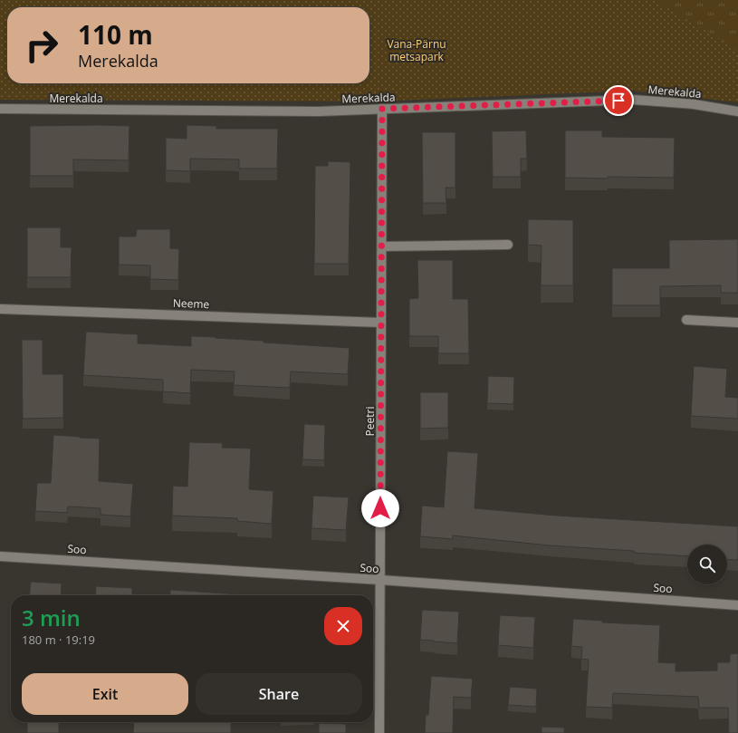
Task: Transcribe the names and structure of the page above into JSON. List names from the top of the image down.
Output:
{
  "streets": {
    "street": [
      "Merekalda",
      "Neeme",
      "Peetri",
      "Soo"
    ]
  },
  "crossings": [
    ["Merekalda", "Peetri"],
    ["Neeme", "Peetri"],
    ["Peetri", "Soo"]
  ],
  "parks": ["Vana-Pärnu metsapark"],
  "page": {
    "turn": ["110 m", "Merekalda"],
    "heading": ["3 min", "180 m · 19:19"],
    "buttons": ["Exit", "Share"]
  }
}
